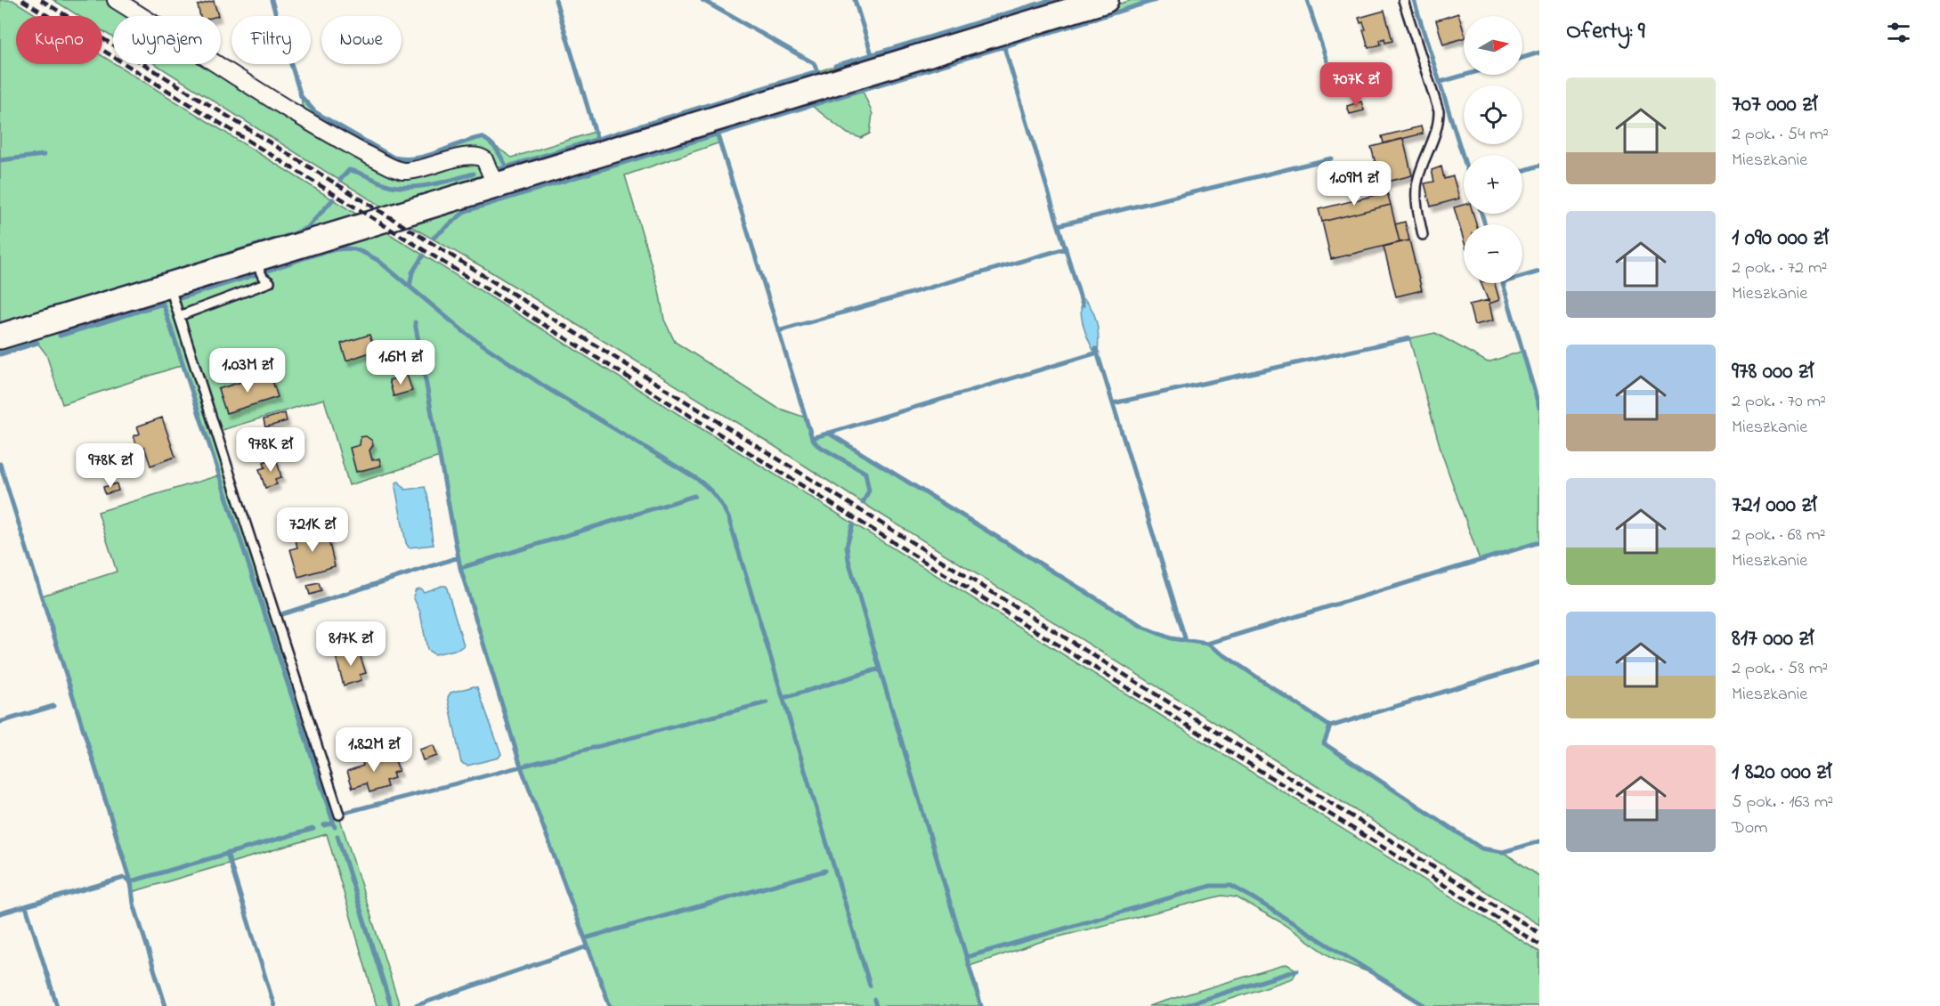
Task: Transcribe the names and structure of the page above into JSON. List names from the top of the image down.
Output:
{
  "north": "right",
  "page": {
    "heading": "Oferty: 9",
    "map_buttons": ["+", "−"],
    "chip": [
      "Kupno",
      "Wynajem",
      "Filtry",
      "Nowe"
    ],
    "price": [
      "707K zł",
      "1.09M zł",
      "1.6M zł",
      "1.03M zł",
      "978K zł",
      "978K zł",
      "721K zł",
      "817K zł",
      "1.82M zł"
    ],
    "list": [
      {
        "name": "707 000 zł",
        "note": "2 pok. · 54 m² · Mieszkanie"
      },
      {
        "name": "1 090 000 zł",
        "note": "2 pok. · 72 m² · Mieszkanie"
      },
      {
        "name": "978 000 zł",
        "note": "2 pok. · 70 m² · Mieszkanie"
      },
      {
        "name": "721 000 zł",
        "note": "2 pok. · 68 m² · Mieszkanie"
      },
      {
        "name": "817 000 zł",
        "note": "2 pok. · 58 m² · Mieszkanie"
      },
      {
        "name": "1 820 000 zł",
        "note": "5 pok. · 163 m² · Dom"
      }
    ]
  }
}
